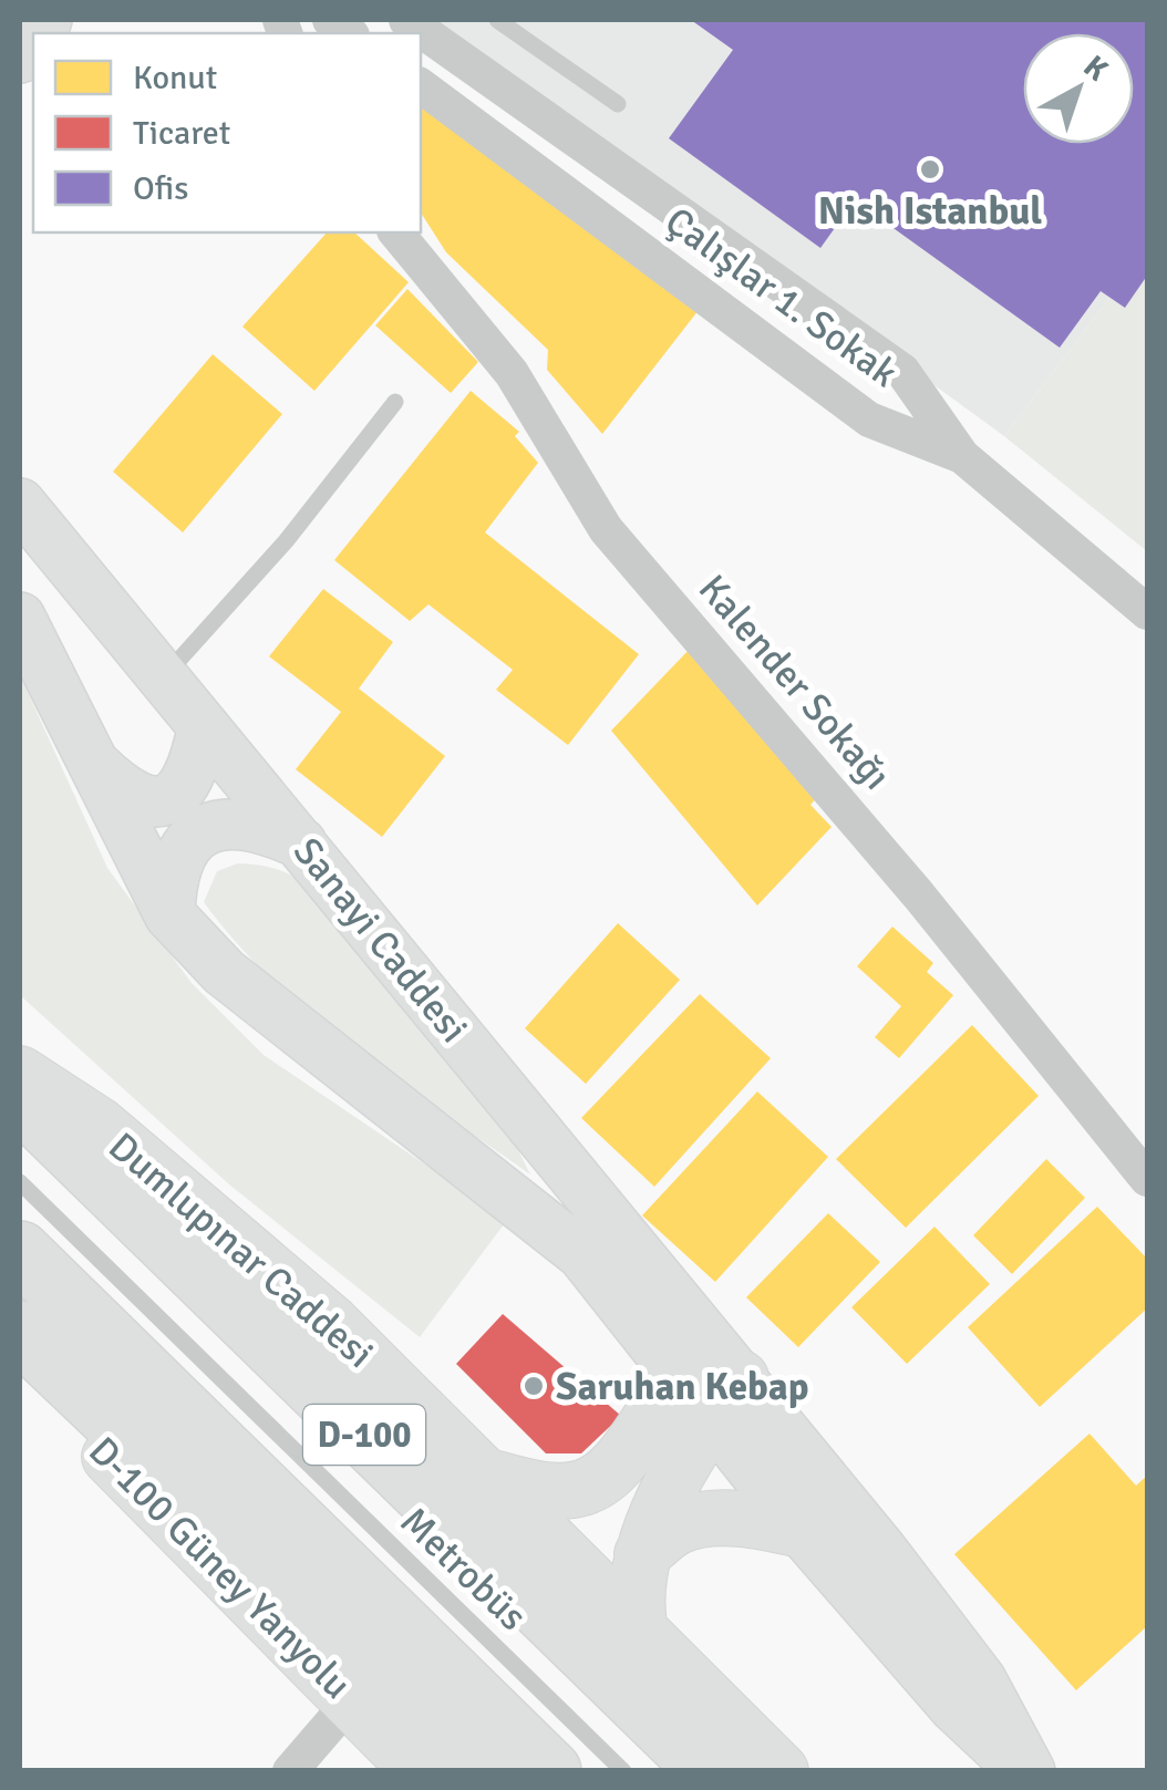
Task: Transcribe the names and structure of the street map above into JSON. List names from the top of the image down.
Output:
{
  "streets": {
    "highway": ["D-100"],
    "main road": ["Sanayi Caddesi", "Dumlupınar Caddesi", "D-100 Güney Yanyolu"],
    "street": ["Çalışlar 1. Sokak", "Kalender Sokağı"],
    "lane": ["Metrobüs"]
  },
  "places": ["Nish Istanbul", "Saruhan Kebap"],
  "legend": ["Konut", "Ticaret", "Ofis"],
  "north": "top right"
}
